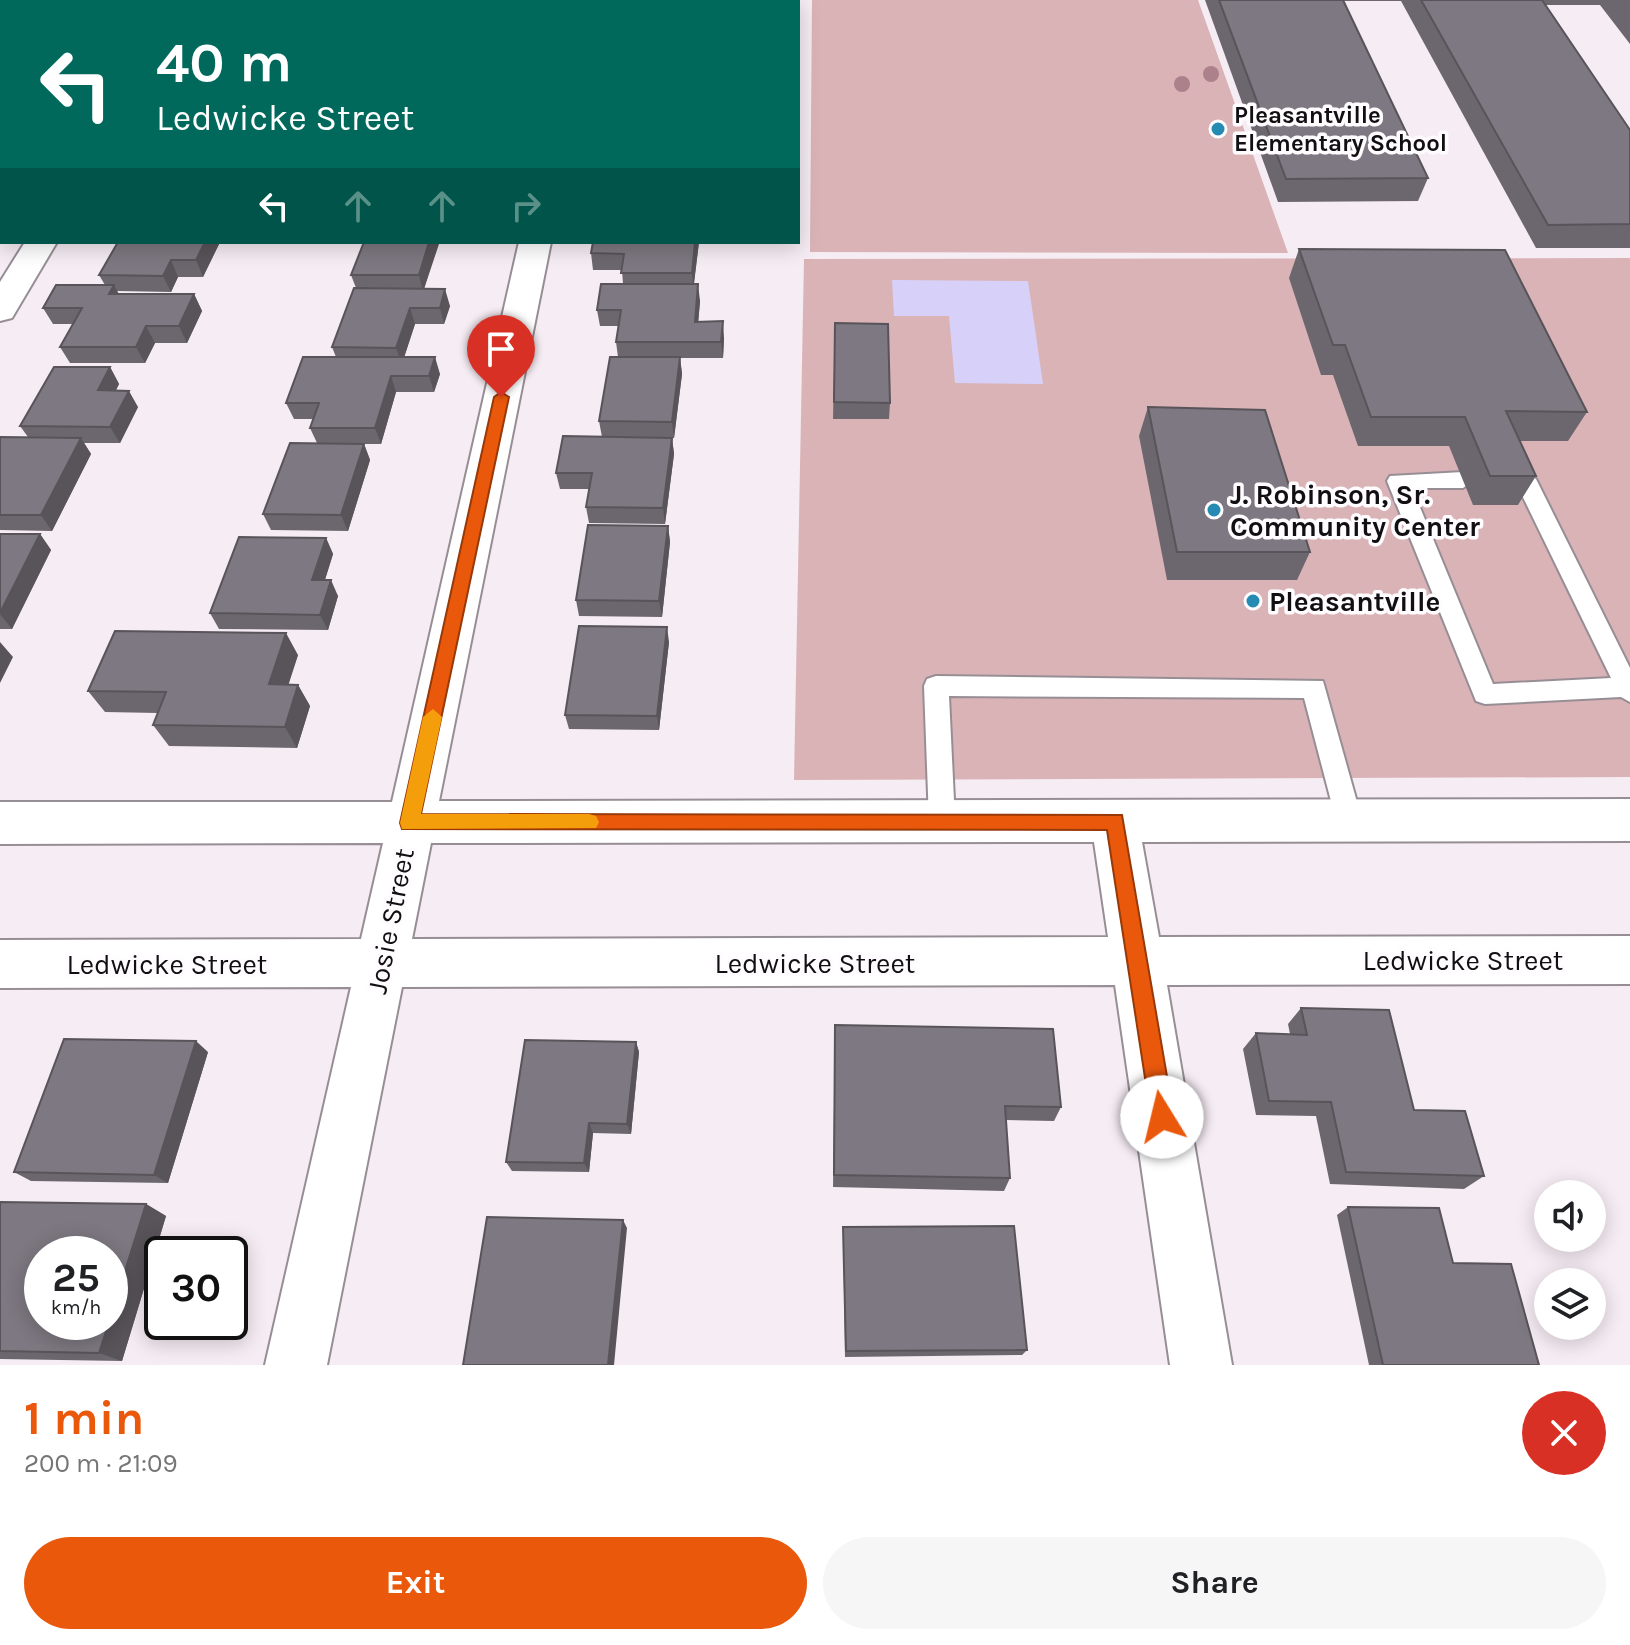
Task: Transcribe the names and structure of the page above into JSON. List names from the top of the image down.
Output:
{
  "streets": {
    "street": ["Josie Street", "Ledwicke Street"]
  },
  "crossings": [
    ["Josie Street", "Ledwicke Street"]
  ],
  "places": ["Pleasantville Elementary School", "J. Robinson, Sr. Community Center", "Pleasantville"],
  "page": {
    "turn": ["40 m", "Ledwicke Street"],
    "speed": "25 km/h",
    "limit": "30",
    "heading": ["1 min", "200 m · 21:09"],
    "buttons": ["Exit", "Share"]
  }
}
